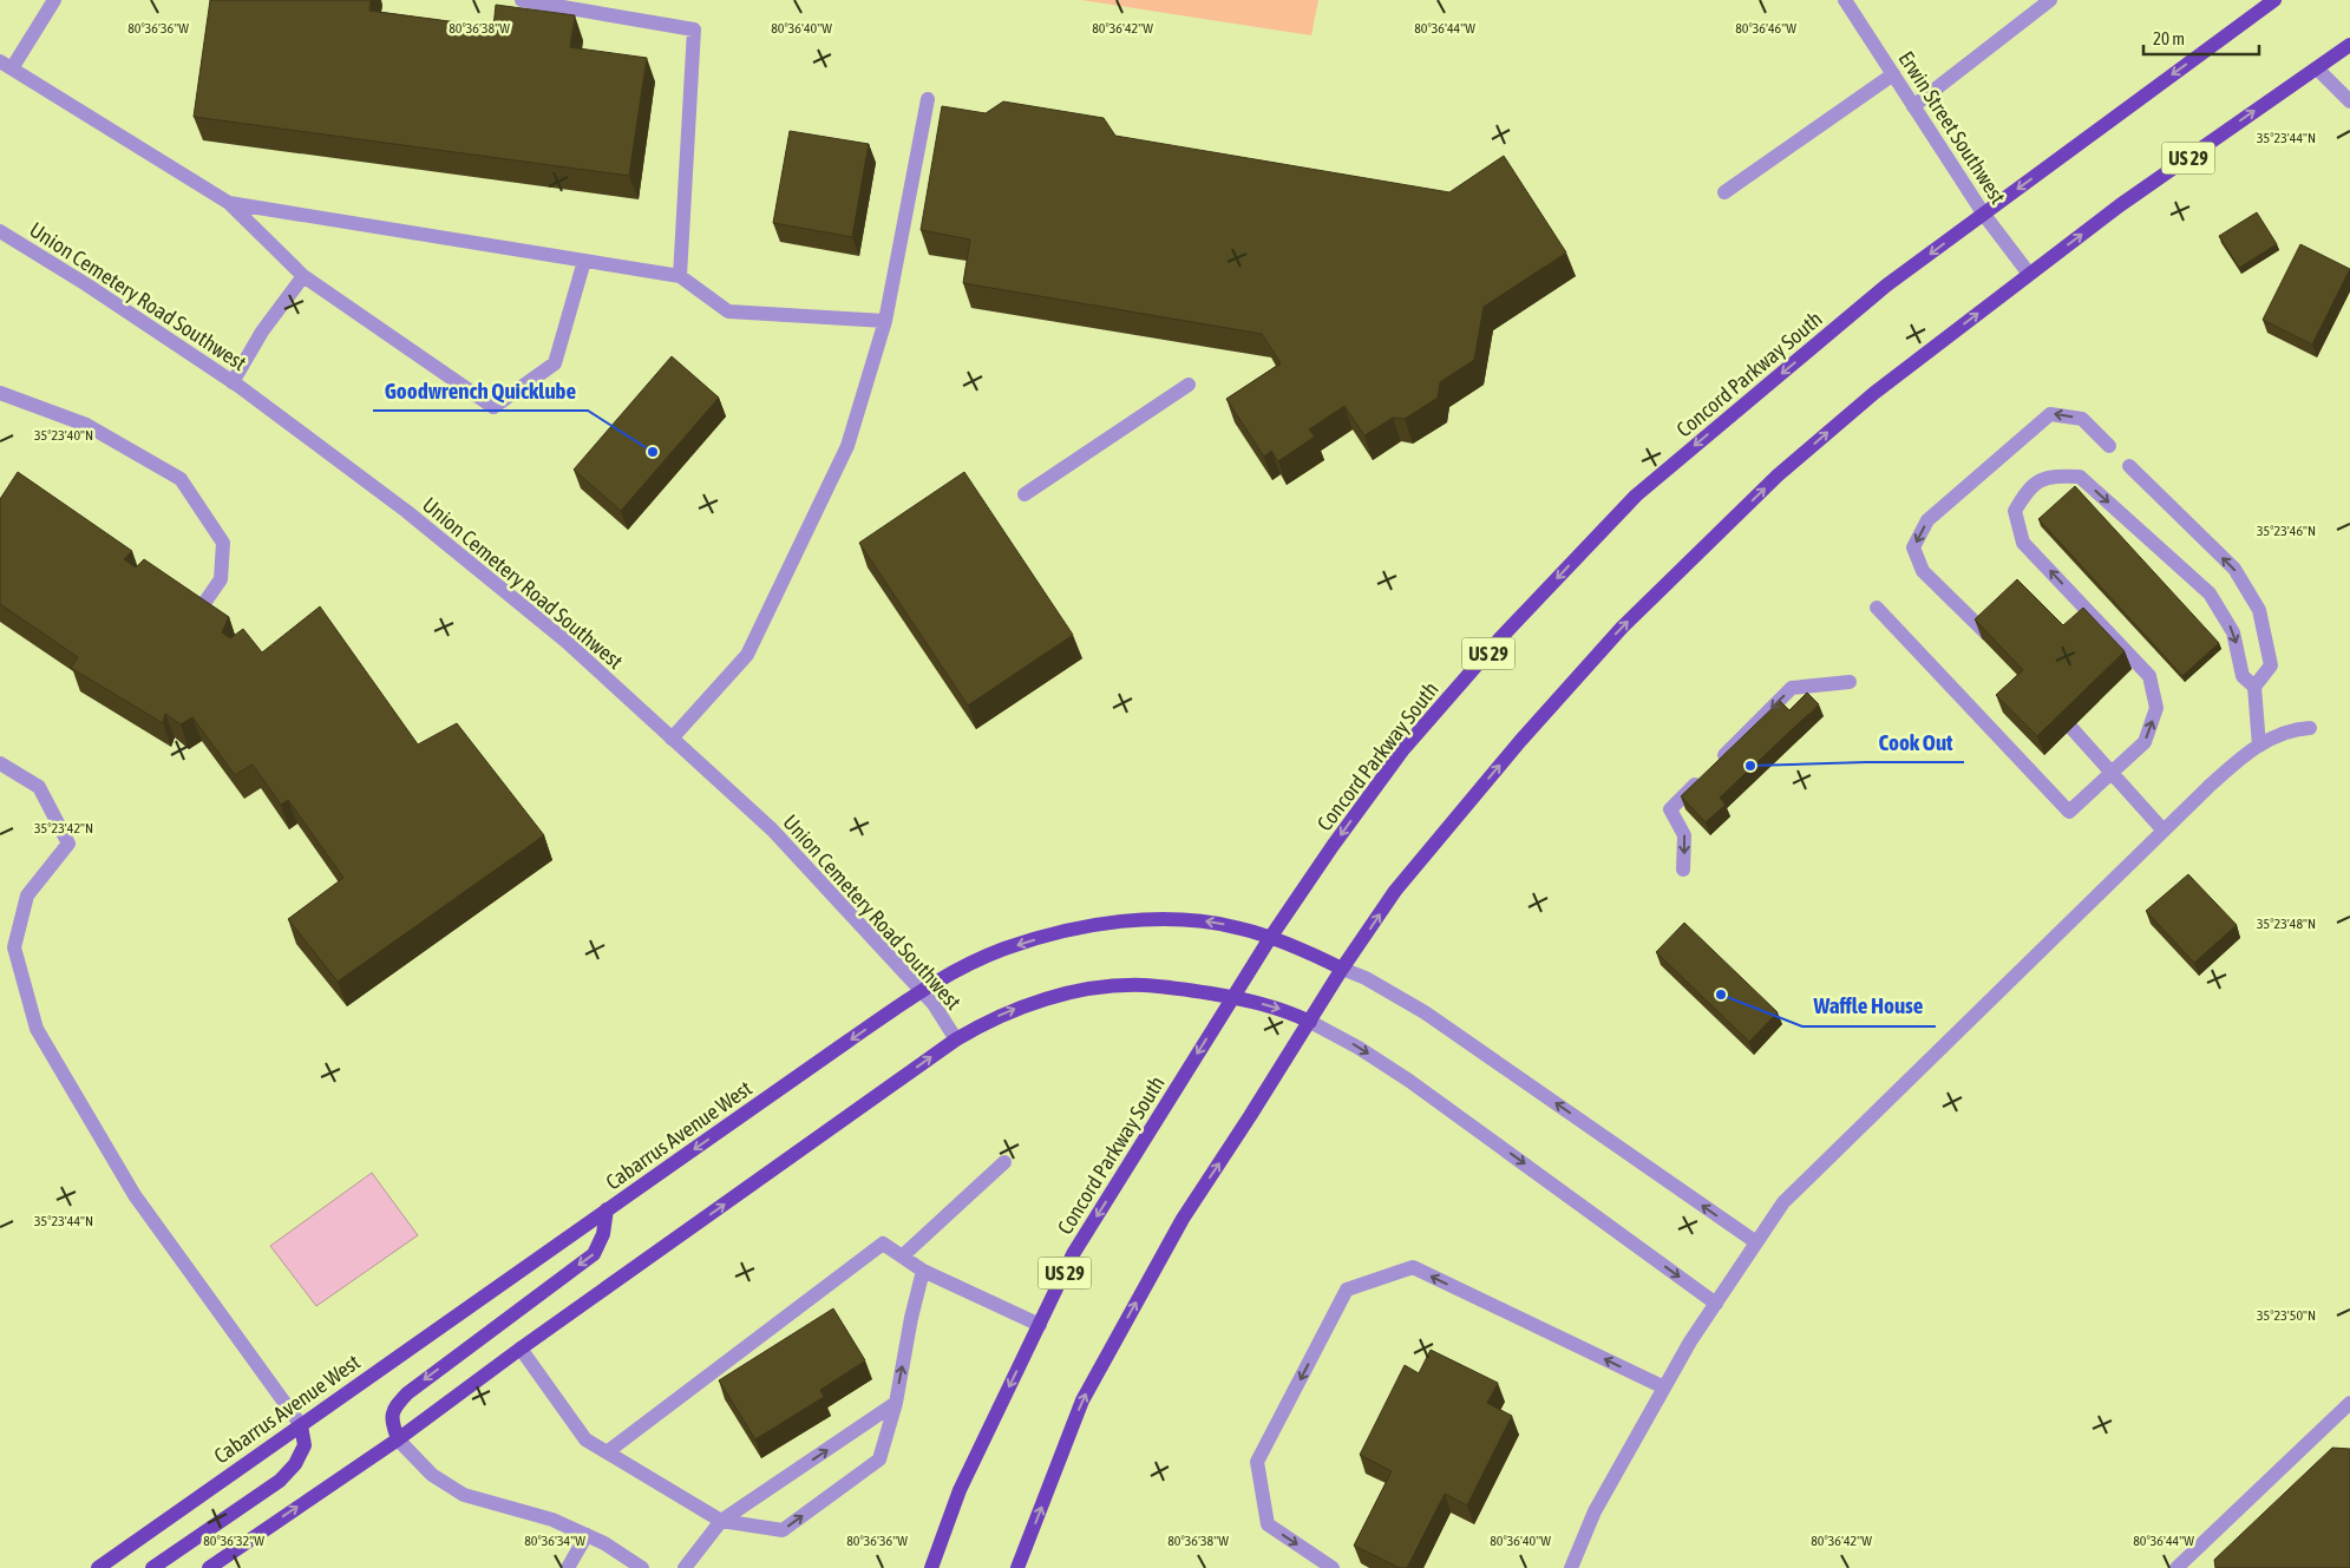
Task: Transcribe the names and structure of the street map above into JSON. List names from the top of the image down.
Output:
{
  "streets": {
    "main road": ["US 29", "Concord Parkway South", "Cabarrus Avenue West"],
    "street": ["Erwin Street Southwest", "Union Cemetery Road Southwest"]
  },
  "crossings": [
    ["Erwin Street Southwest", "US 29"],
    ["Erwin Street Southwest", "Concord Parkway South"],
    ["US 29", "Cabarrus Avenue West"],
    ["Union Cemetery Road Southwest", "Cabarrus Avenue West"],
    ["Concord Parkway South", "Cabarrus Avenue West"]
  ],
  "places": ["Goodwrench Quicklube", "Cook Out", "Waffle House"],
  "scale_bar": "20 m",
  "coordinates": [
    "80°36'36\"W",
    "80°36'38\"W",
    "80°36'40\"W",
    "80°36'42\"W",
    "80°36'44\"W",
    "80°36'46\"W",
    "35°23'44\"N",
    "35°23'40\"N",
    "35°23'46\"N",
    "35°23'42\"N",
    "35°23'48\"N",
    "35°23'50\"N",
    "80°36'32\"W",
    "80°36'34\"W"
  ]
}
